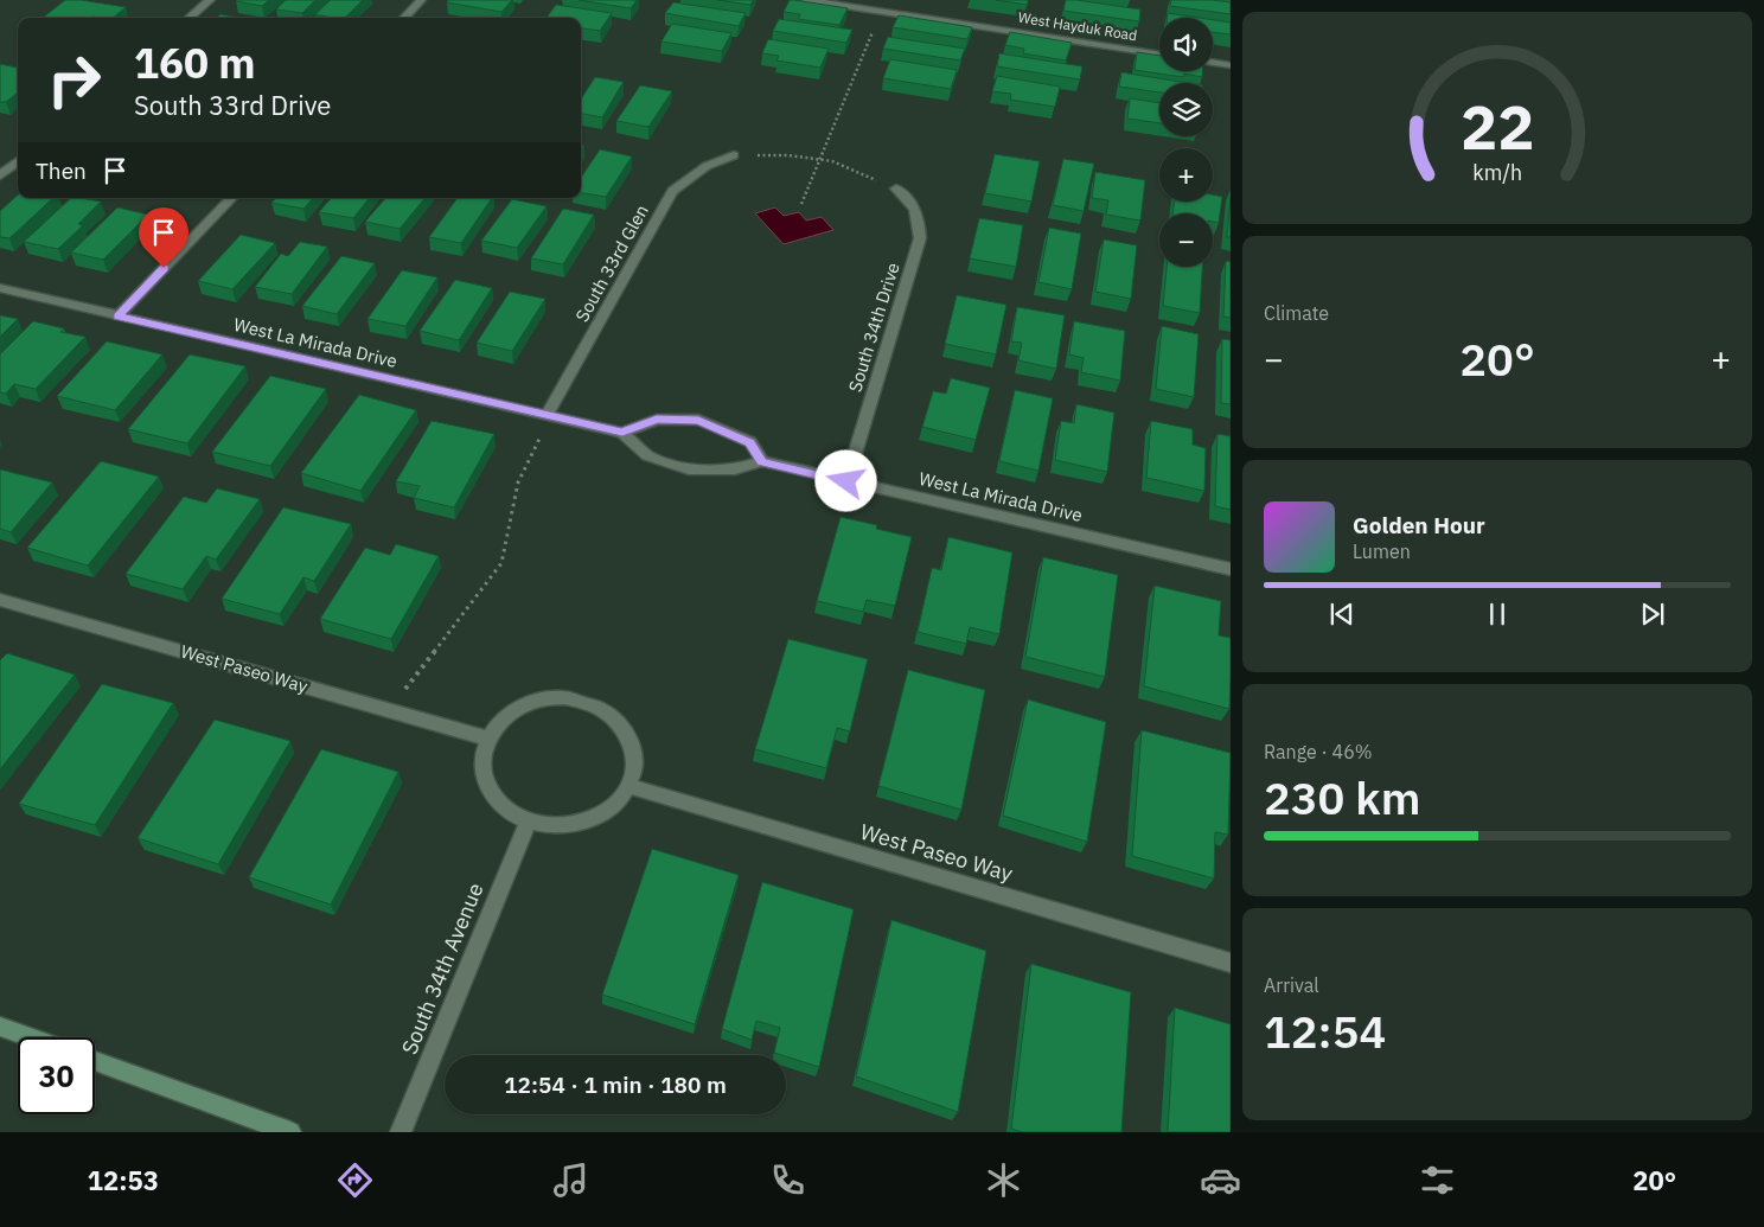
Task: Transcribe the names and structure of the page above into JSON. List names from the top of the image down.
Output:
{
  "streets": {
    "street": [
      "West Hayduk Road",
      "South 33rd Glen",
      "South 34th Drive",
      "West La Mirada Drive",
      "West Paseo Way",
      "South 34th Avenue"
    ]
  },
  "crossings": [
    ["South 33rd Glen", "West La Mirada Drive"],
    ["South 34th Drive", "West La Mirada Drive"],
    ["West Paseo Way", "South 34th Avenue"]
  ],
  "page": {
    "map_buttons": ["+", "−"],
    "turn": ["160 m", "South 33rd Drive"],
    "then": "Then",
    "tile": [
      "Climate",
      ["Range · 46%", "230 km"],
      ["Arrival", "12:54"]
    ],
    "heat": ["−", "20°", "+"],
    "song": ["Golden Hour", "Lumen"],
    "limit": "30",
    "trip": "12:54 · 1 min · 180 m",
    "tabs": ["12:53", "20°"],
    "gauge": ["22", "km/h"]
  }
}
